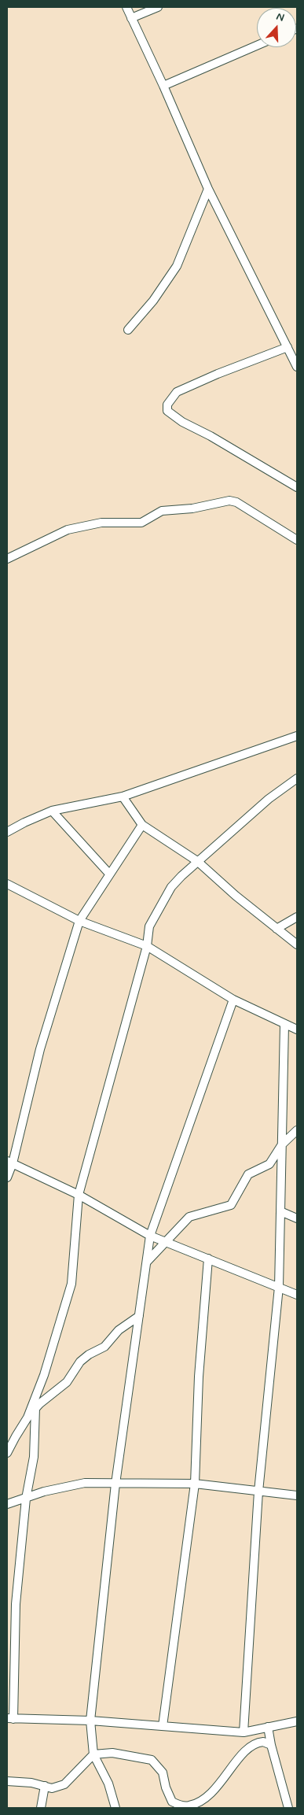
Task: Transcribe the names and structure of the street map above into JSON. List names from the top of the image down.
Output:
{
  "north": "top"
}
